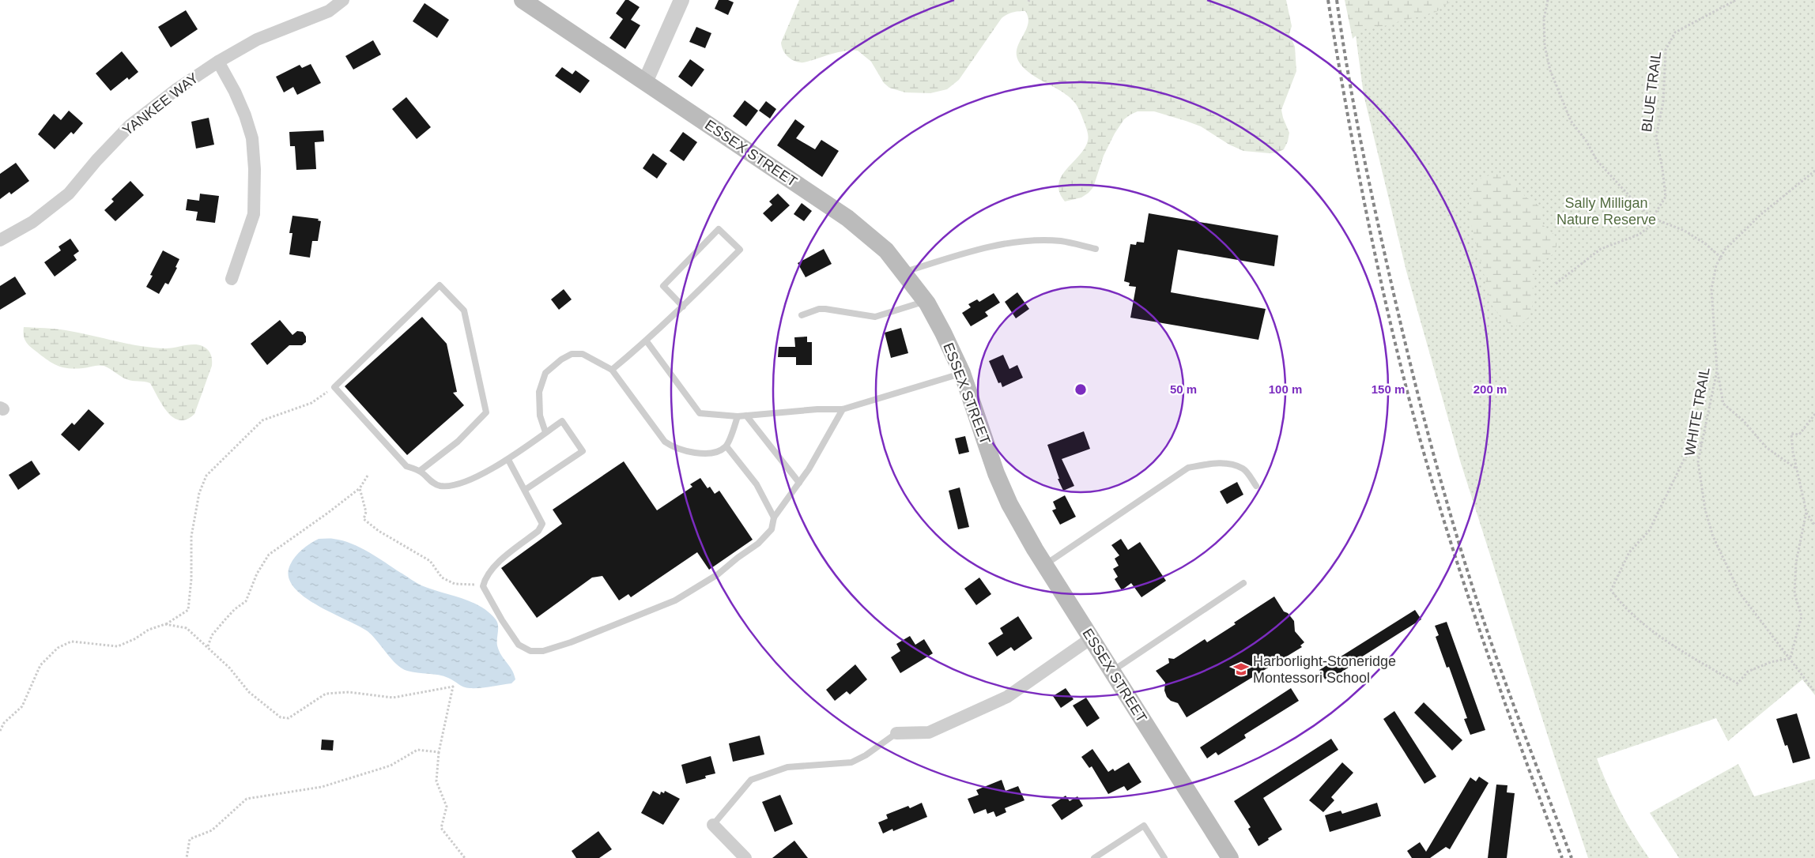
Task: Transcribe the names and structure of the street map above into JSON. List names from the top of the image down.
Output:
{
  "streets": {
    "main road": ["ESSEX STREET"],
    "street": ["YANKEE WAY"],
    "path": ["BLUE TRAIL", "WHITE TRAIL"]
  },
  "parks": ["Sally Milligan Nature Reserve"],
  "places": {
    "school or university": ["Harborlight-Stoneridge Montessori School"]
  },
  "rings": [
    "50 m",
    "100 m",
    "150 m",
    "200 m"
  ]
}
